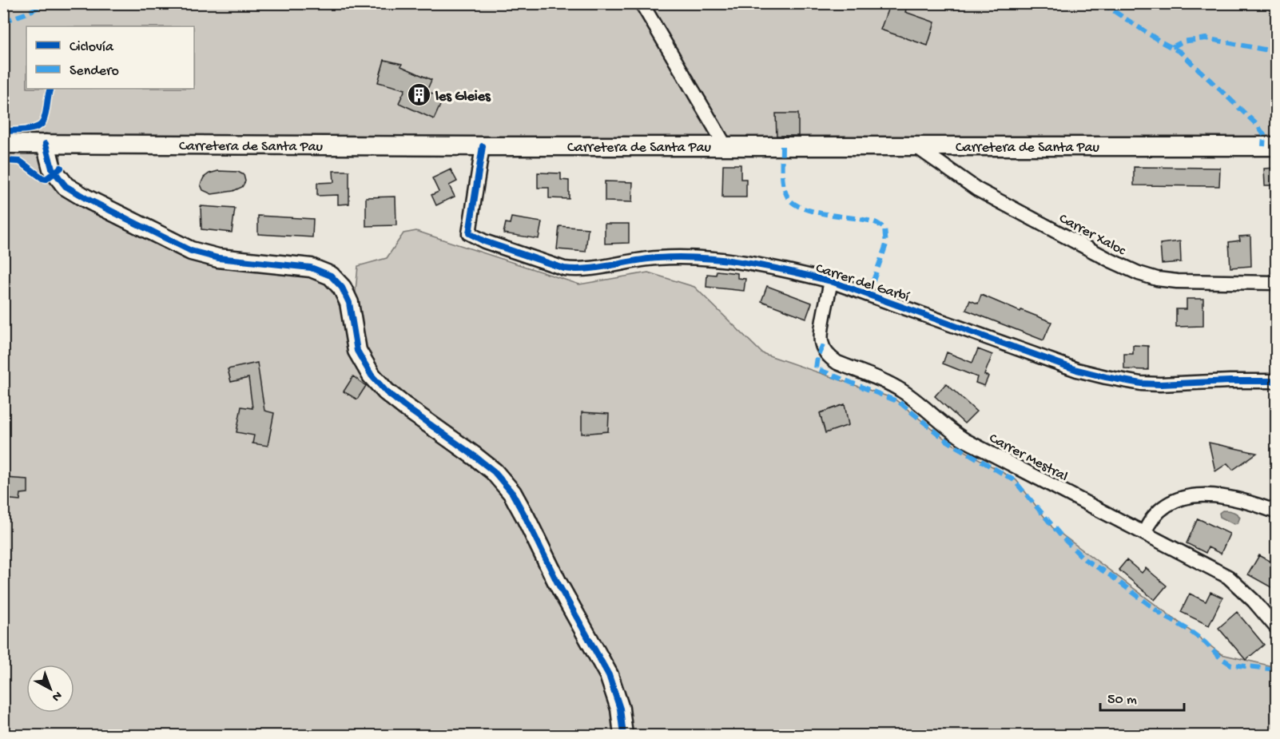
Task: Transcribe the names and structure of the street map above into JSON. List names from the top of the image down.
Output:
{
  "streets": {
    "main road": ["Carretera de Santa Pau"],
    "street": ["Carrer Xaloc", "Carrer del Garbí", "Carrer Mestral"]
  },
  "crossings": [
    ["Carretera de Santa Pau", "Carrer Xaloc"],
    ["Carretera de Santa Pau", "Carrer del Garbí"],
    ["Carrer del Garbí", "Carrer Mestral"]
  ],
  "places": {
    "building": ["les Gleies"]
  },
  "legend": ["Ciclovía", "Sendero"],
  "scale_bar": "50 m",
  "north": "bottom right"
}
